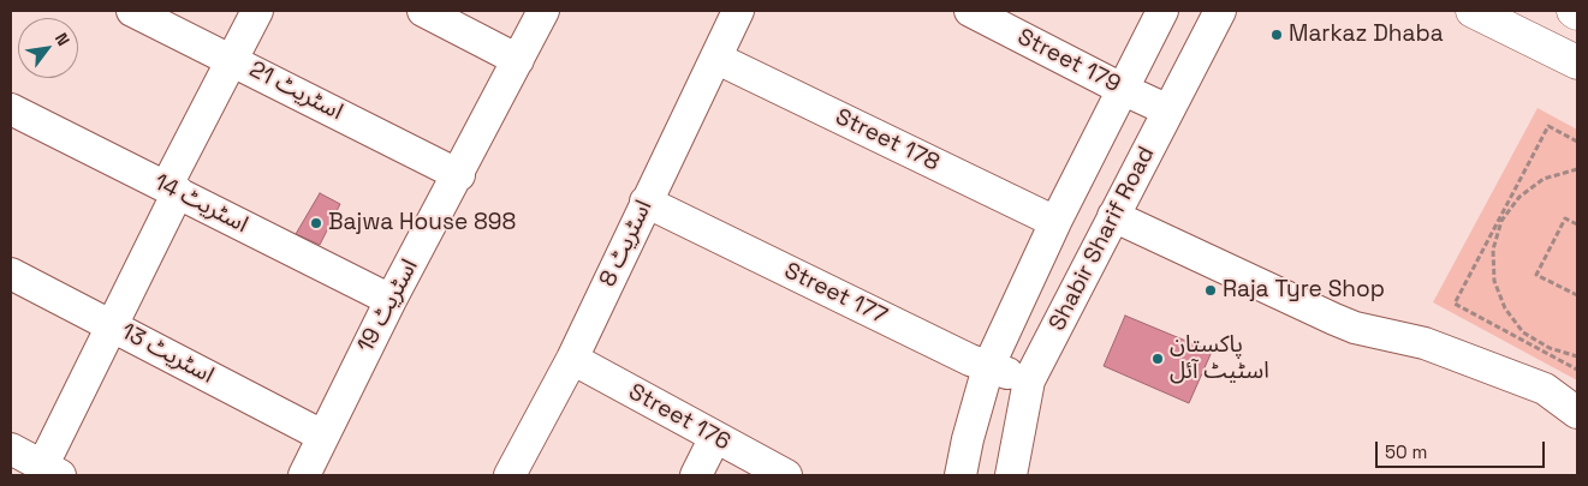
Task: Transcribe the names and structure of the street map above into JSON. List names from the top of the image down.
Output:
{
  "streets": {
    "street": [
      "Street 179",
      "اسٹریٹ 21",
      "Street 178",
      "اسٹریٹ 14",
      "Shabir Sharif Road",
      "اسٹریٹ 8",
      "Street 177",
      "اسٹریٹ 19",
      "اسٹریٹ 13",
      "Street 176"
    ]
  },
  "crossings": [
    ["Street 179", "Shabir Sharif Road"],
    ["اسٹریٹ 21", "اسٹریٹ 19"],
    ["Street 178", "Shabir Sharif Road"],
    ["Street 178", "اسٹریٹ 8"],
    ["اسٹریٹ 14", "اسٹریٹ 19"],
    ["Shabir Sharif Road", "Street 177"],
    ["اسٹریٹ 8", "Street 177"],
    ["اسٹریٹ 8", "Street 176"],
    ["اسٹریٹ 19", "اسٹریٹ 13"]
  ],
  "places": [
    "Markaz Dhaba",
    "Bajwa House 898",
    "Raja Tyre Shop",
    "پاکستان اسٹیٹ آئل"
  ],
  "scale_bar": "50 m",
  "north": "top right"
}
